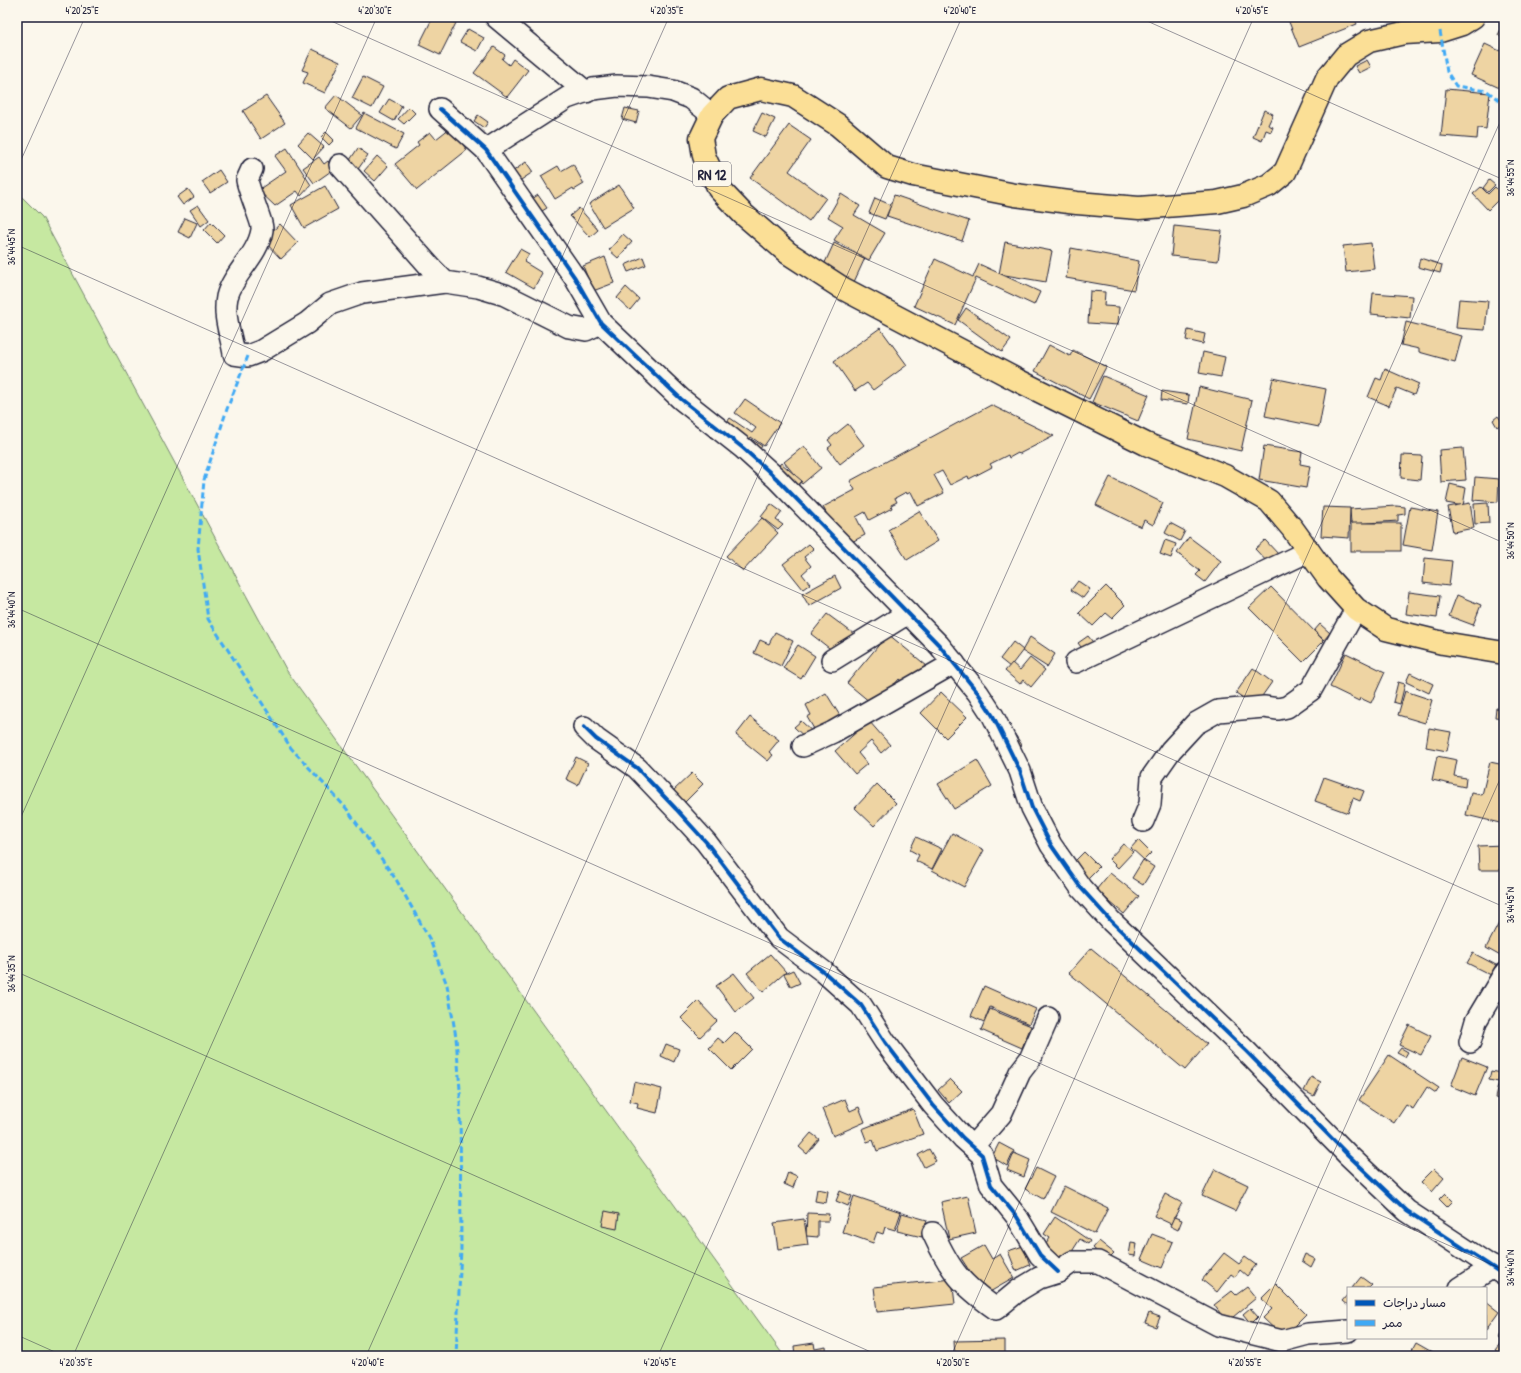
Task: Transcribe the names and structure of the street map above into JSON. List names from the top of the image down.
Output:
{
  "streets": {
    "main road": ["RN 12"]
  },
  "legend": ["مسار دراجات", "ممر"],
  "coordinates": [
    "4°20'25\"E",
    "4°20'30\"E",
    "4°20'35\"E",
    "4°20'40\"E",
    "4°20'45\"E",
    "36°44'55\"N",
    "36°44'45\"N",
    "36°44'50\"N",
    "36°44'40\"N",
    "36°44'35\"N",
    "4°20'50\"E",
    "4°20'55\"E"
  ]
}
